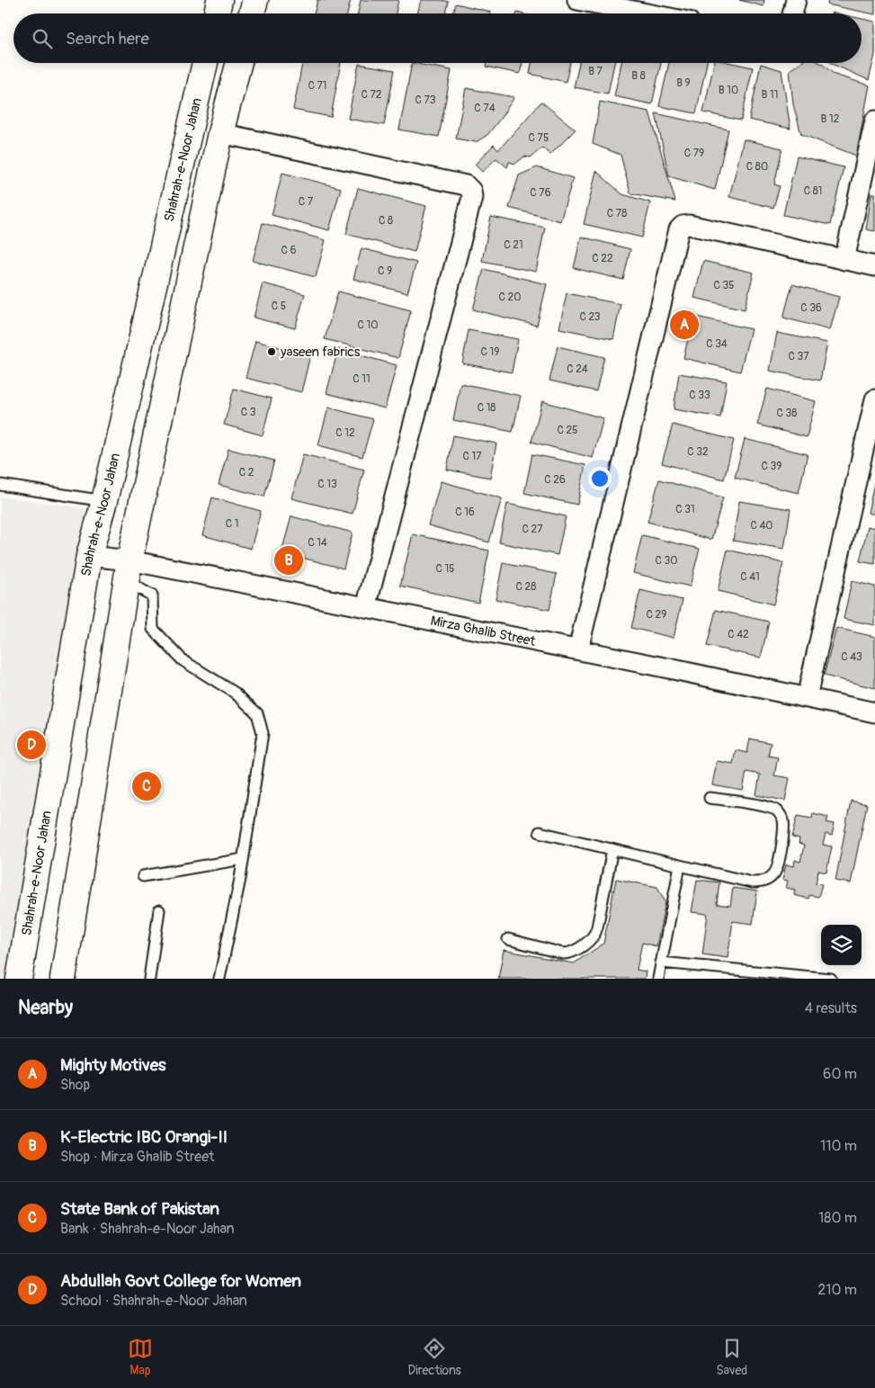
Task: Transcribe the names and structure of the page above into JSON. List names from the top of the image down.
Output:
{
  "streets": {
    "main road": ["Shahrah-e-Noor Jahan"],
    "street": ["Mirza Ghalib Street"]
  },
  "crossings": [
    ["Shahrah-e-Noor Jahan", "Mirza Ghalib Street"]
  ],
  "places": ["yaseen fabrics"],
  "house_numbers": [
    "B 7",
    "B 8",
    "B 9",
    "C 71",
    "B 10",
    "C 72",
    "B 11",
    "C 73",
    "C 74",
    "B 12",
    "C 75",
    "C 79",
    "C 80",
    "C 81",
    "C 76",
    "C 7",
    "C 78",
    "C 8",
    "C 21",
    "C 6",
    "C 22",
    "C 9",
    "C 35",
    "C 20",
    "C 5",
    "C 36",
    "C 23",
    "C 10",
    "C 34",
    "C 19",
    "C 37",
    "C 24",
    "C 11",
    "C 33",
    "C 18",
    "C 3",
    "C 38",
    "C 25",
    "C 12",
    "C 32",
    "C 17",
    "C 39",
    "C 2",
    "C 26",
    "C 13",
    "C 31",
    "C 16",
    "C 1",
    "C 40",
    "C 27",
    "C 14",
    "C 30",
    "C 15",
    "C 41",
    "C 28",
    "C 29",
    "C 42",
    "C 43"
  ],
  "page": {
    "search": "Search here",
    "pins": [
      "A",
      "B",
      "D",
      "C"
    ],
    "heading": ["Nearby", "4 results"],
    "list": [
      {
        "mark": "A",
        "name": "Mighty Motives",
        "note": "Shop",
        "value": "60 m"
      },
      {
        "mark": "B",
        "name": "K-Electric IBC Orangi-II",
        "note": "Shop · Mirza Ghalib Street",
        "value": "110 m"
      },
      {
        "mark": "C",
        "name": "State Bank of Pakistan",
        "note": "Bank · Shahrah-e-Noor Jahan",
        "value": "180 m"
      },
      {
        "mark": "D",
        "name": "Abdullah Govt College for Women",
        "note": "School · Shahrah-e-Noor Jahan",
        "value": "210 m"
      }
    ],
    "nav": ["Map", "Directions", "Saved"]
  }
}
